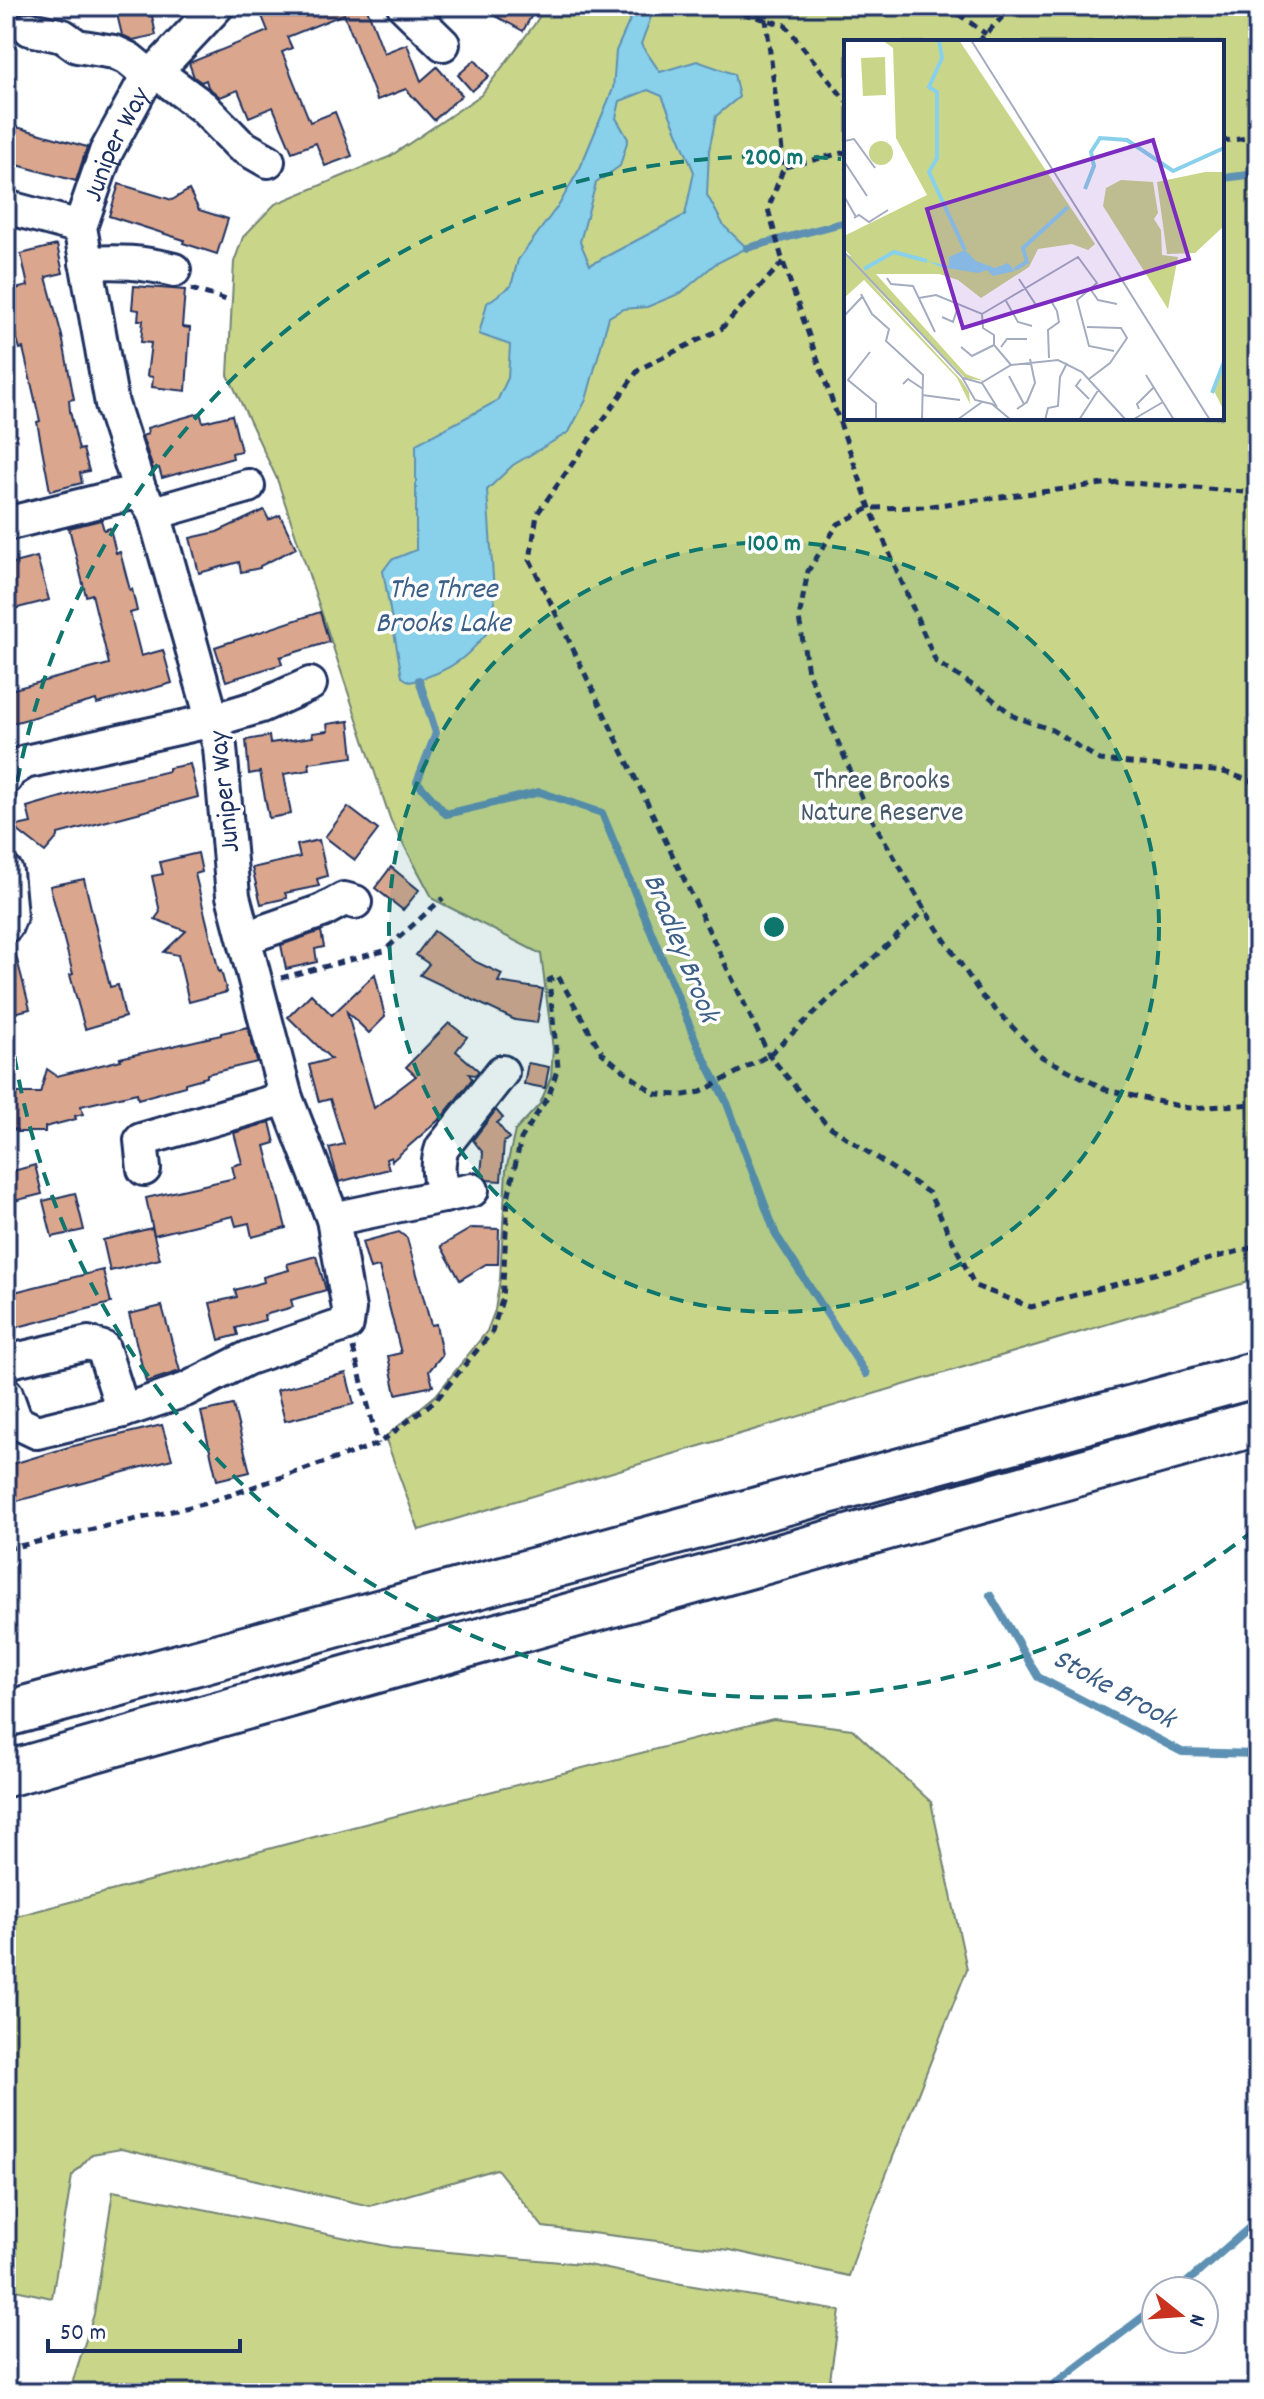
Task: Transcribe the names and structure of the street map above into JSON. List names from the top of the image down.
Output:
{
  "streets": {
    "street": ["Juniper Way"]
  },
  "water": ["The Three Brooks Lake", "Bradley Brook", "Stoke Brook"],
  "parks": ["Three Brooks Nature Reserve"],
  "scale_bar": "50 m",
  "north": "right",
  "rings": ["200 m", "100 m"]
}
